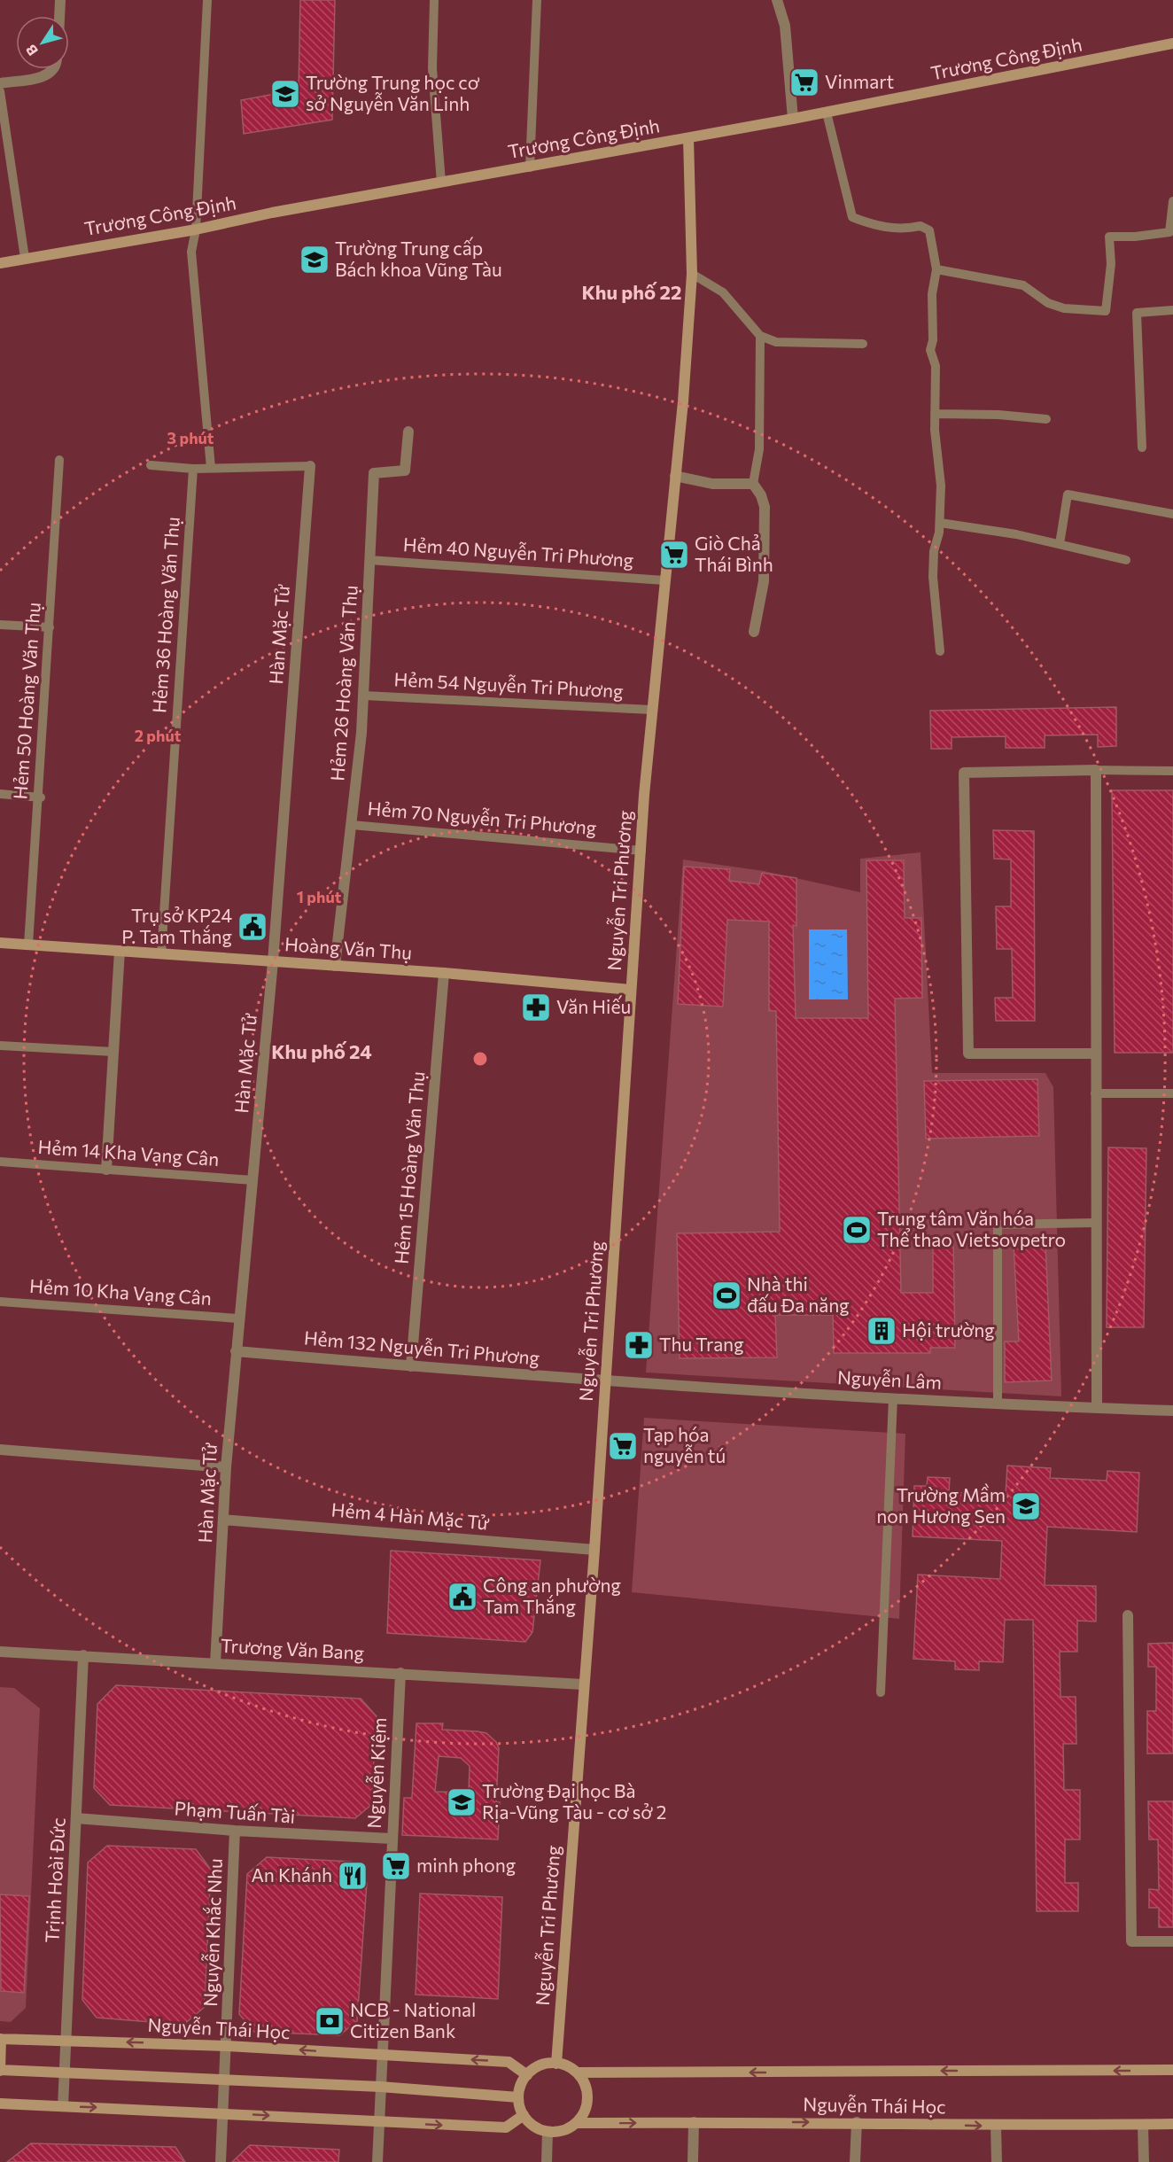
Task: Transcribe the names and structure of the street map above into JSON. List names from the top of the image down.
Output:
{
  "streets": {
    "main road": [
      "Trương Công Định",
      "Nguyễn Tri Phương",
      "Hoàng Văn Thụ",
      "Nguyễn Thái Học"
    ],
    "street": [
      "Hàn Mặc Tử",
      "Hẻm 26 Hoàng Văn Thụ",
      "Hẻm 15 Hoàng Văn Thụ",
      "Hẻm 132 Nguyễn Tri Phương",
      "Nguyễn Lâm",
      "Hẻm 4 Hàn Mặc Tử",
      "Trương Văn Bang",
      "Nguyễn Kiệm",
      "Phạm Tuấn Tài",
      "Trịnh Hoài Đức",
      "Nguyễn Khắc Nhu"
    ],
    "lane": [
      "Hẻm 40 Nguyễn Tri Phương",
      "Hẻm 36 Hoàng Văn Thụ",
      "Hẻm 54 Nguyễn Tri Phương",
      "Hẻm 50 Hoàng Văn Thụ",
      "Hẻm 70 Nguyễn Tri Phương",
      "Hẻm 14 Kha Vạng Cân",
      "Hẻm 10 Kha Vạng Cân"
    ]
  },
  "crossings": [
    ["Trương Công Định", "Nguyễn Tri Phương"],
    ["Hẻm 40 Nguyễn Tri Phương", "Hẻm 26 Hoàng Văn Thụ"],
    ["Hẻm 40 Nguyễn Tri Phương", "Nguyễn Tri Phương"],
    ["Hẻm 36 Hoàng Văn Thụ", "Hoàng Văn Thụ"],
    ["Hàn Mặc Tử", "Hoàng Văn Thụ"],
    ["Hàn Mặc Tử", "Hẻm 14 Kha Vạng Cân"],
    ["Hàn Mặc Tử", "Hẻm 10 Kha Vạng Cân"],
    ["Hàn Mặc Tử", "Hẻm 132 Nguyễn Tri Phương"],
    ["Hàn Mặc Tử", "Hẻm 4 Hàn Mặc Tử"],
    ["Hàn Mặc Tử", "Trương Văn Bang"],
    ["Hẻm 26 Hoàng Văn Thụ", "Hẻm 54 Nguyễn Tri Phương"],
    ["Hẻm 26 Hoàng Văn Thụ", "Hẻm 70 Nguyễn Tri Phương"],
    ["Hẻm 26 Hoàng Văn Thụ", "Hoàng Văn Thụ"],
    ["Hẻm 54 Nguyễn Tri Phương", "Nguyễn Tri Phương"],
    ["Hẻm 50 Hoàng Văn Thụ", "Hoàng Văn Thụ"],
    ["Hẻm 70 Nguyễn Tri Phương", "Nguyễn Tri Phương"],
    ["Nguyễn Tri Phương", "Hoàng Văn Thụ"],
    ["Nguyễn Tri Phương", "Hẻm 132 Nguyễn Tri Phương"],
    ["Nguyễn Tri Phương", "Nguyễn Lâm"],
    ["Nguyễn Tri Phương", "Hẻm 4 Hàn Mặc Tử"],
    ["Nguyễn Tri Phương", "Trương Văn Bang"],
    ["Nguyễn Tri Phương", "Nguyễn Thái Học"],
    ["Hoàng Văn Thụ", "Hẻm 15 Hoàng Văn Thụ"],
    ["Hẻm 15 Hoàng Văn Thụ", "Hẻm 132 Nguyễn Tri Phương"],
    ["Hẻm 132 Nguyễn Tri Phương", "Nguyễn Lâm"],
    ["Trương Văn Bang", "Nguyễn Kiệm"],
    ["Trương Văn Bang", "Trịnh Hoài Đức"],
    ["Nguyễn Kiệm", "Phạm Tuấn Tài"],
    ["Nguyễn Kiệm", "Nguyễn Thái Học"],
    ["Phạm Tuấn Tài", "Trịnh Hoài Đức"],
    ["Phạm Tuấn Tài", "Nguyễn Khắc Nhu"],
    ["Trịnh Hoài Đức", "Nguyễn Thái Học"],
    ["Nguyễn Khắc Nhu", "Nguyễn Thái Học"]
  ],
  "districts": ["Khu phố 22", "Khu phố 24"],
  "places": {
    "supermarket": [
      "Vinmart",
      "Giò Chả Thái Bình",
      "Tạp hóa nguyễn tú",
      "minh phong"
    ],
    "school or university": [
      "Trường Trung học cơ sở Nguyễn Văn Linh",
      "Trường Trung cấp Bách khoa Vũng Tàu",
      "Trường Mầm non Hương Sen",
      "Trường Đại học Bà Rịa-Vũng Tàu - cơ sở 2"
    ],
    "public building": ["Trụ sở KP24 P. Tam Thắng", "Công an phường Tam Thắng"],
    "pharmacy": ["Văn Hiếu", "Thu Trang"],
    "sports": ["Trung tâm Văn hóa Thể thao Vietsovpetro", "Nhà thi đấu Đa năng"],
    "building": ["Hội trường"],
    "restaurant": ["An Khánh"],
    "bank": ["NCB - National Citizen Bank"]
  },
  "north": "bottom left",
  "rings": ["3 phút", "2 phút", "1 phút"]
}
